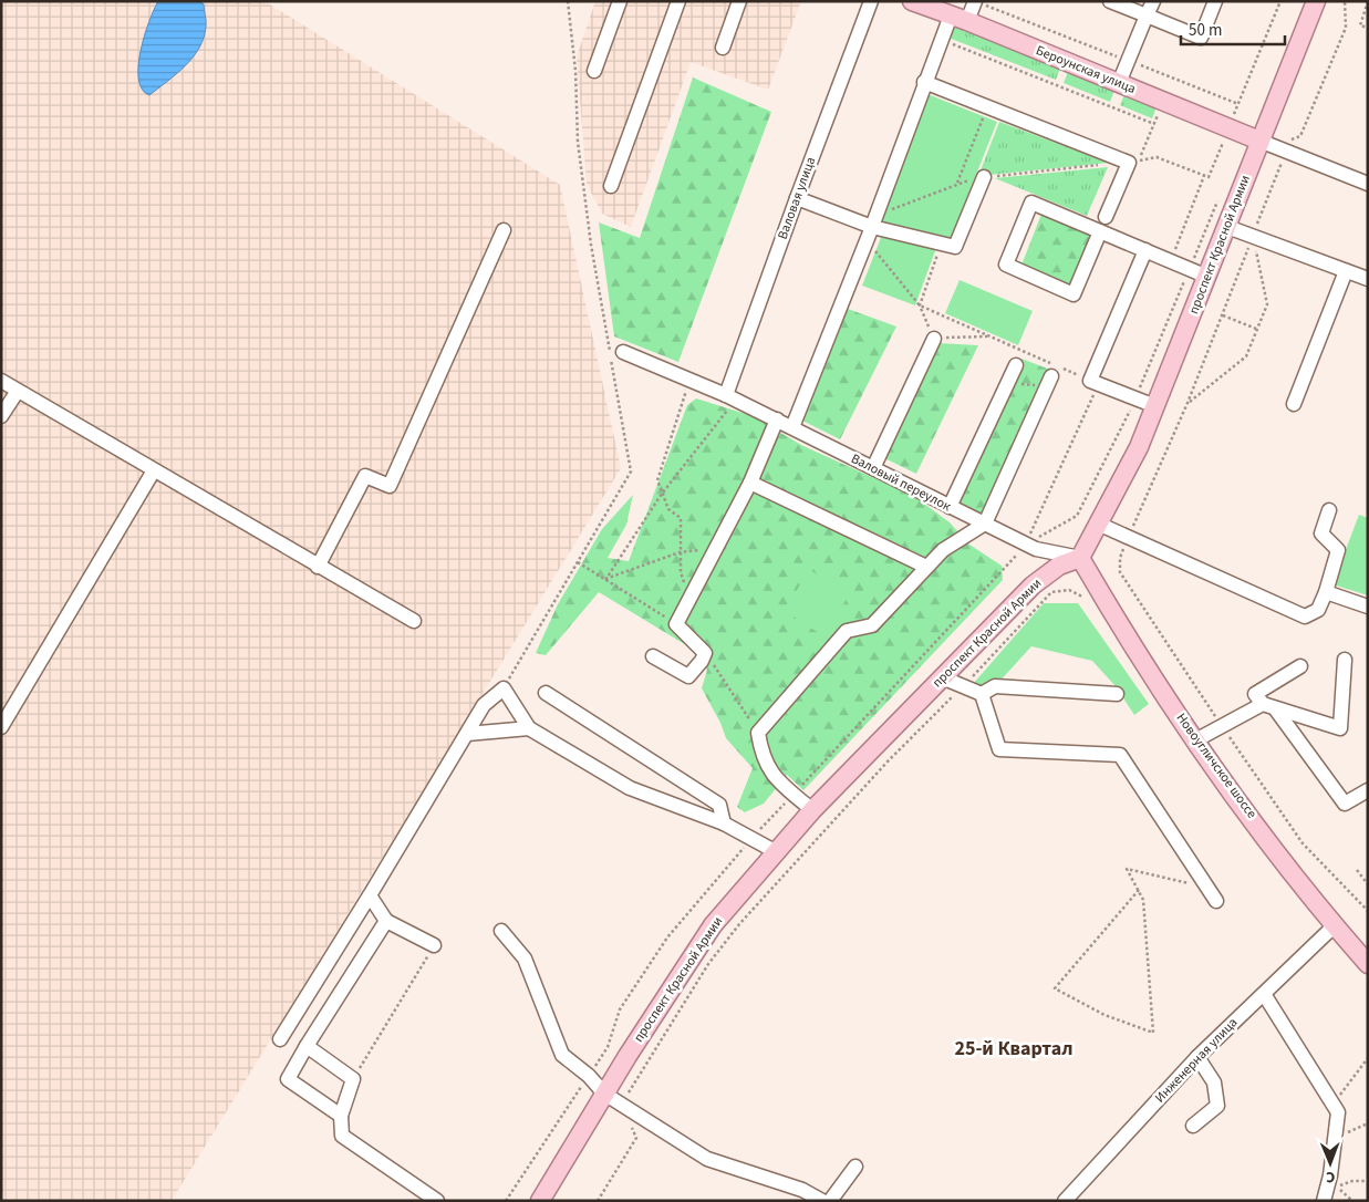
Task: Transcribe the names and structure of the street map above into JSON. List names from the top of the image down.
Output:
{
  "streets": {
    "main road": ["Бероунская улица", "проспект Красной Армии", "Новоугличское шоссе"],
    "street": ["Валовая улица", "Валовый переулок", "Инженерная улица"]
  },
  "crossings": [
    ["Бероунская улица", "проспект Красной Армии"],
    ["Валовая улица", "Валовый переулок"],
    ["проспект Красной Армии", "Валовый переулок"],
    ["проспект Красной Армии", "Новоугличское шоссе"],
    ["Валовый переулок", "Новоугличское шоссе"],
    ["Новоугличское шоссе", "Инженерная улица"]
  ],
  "districts": ["25-й Квартал"],
  "scale_bar": "50 m",
  "north": "bottom"
}
